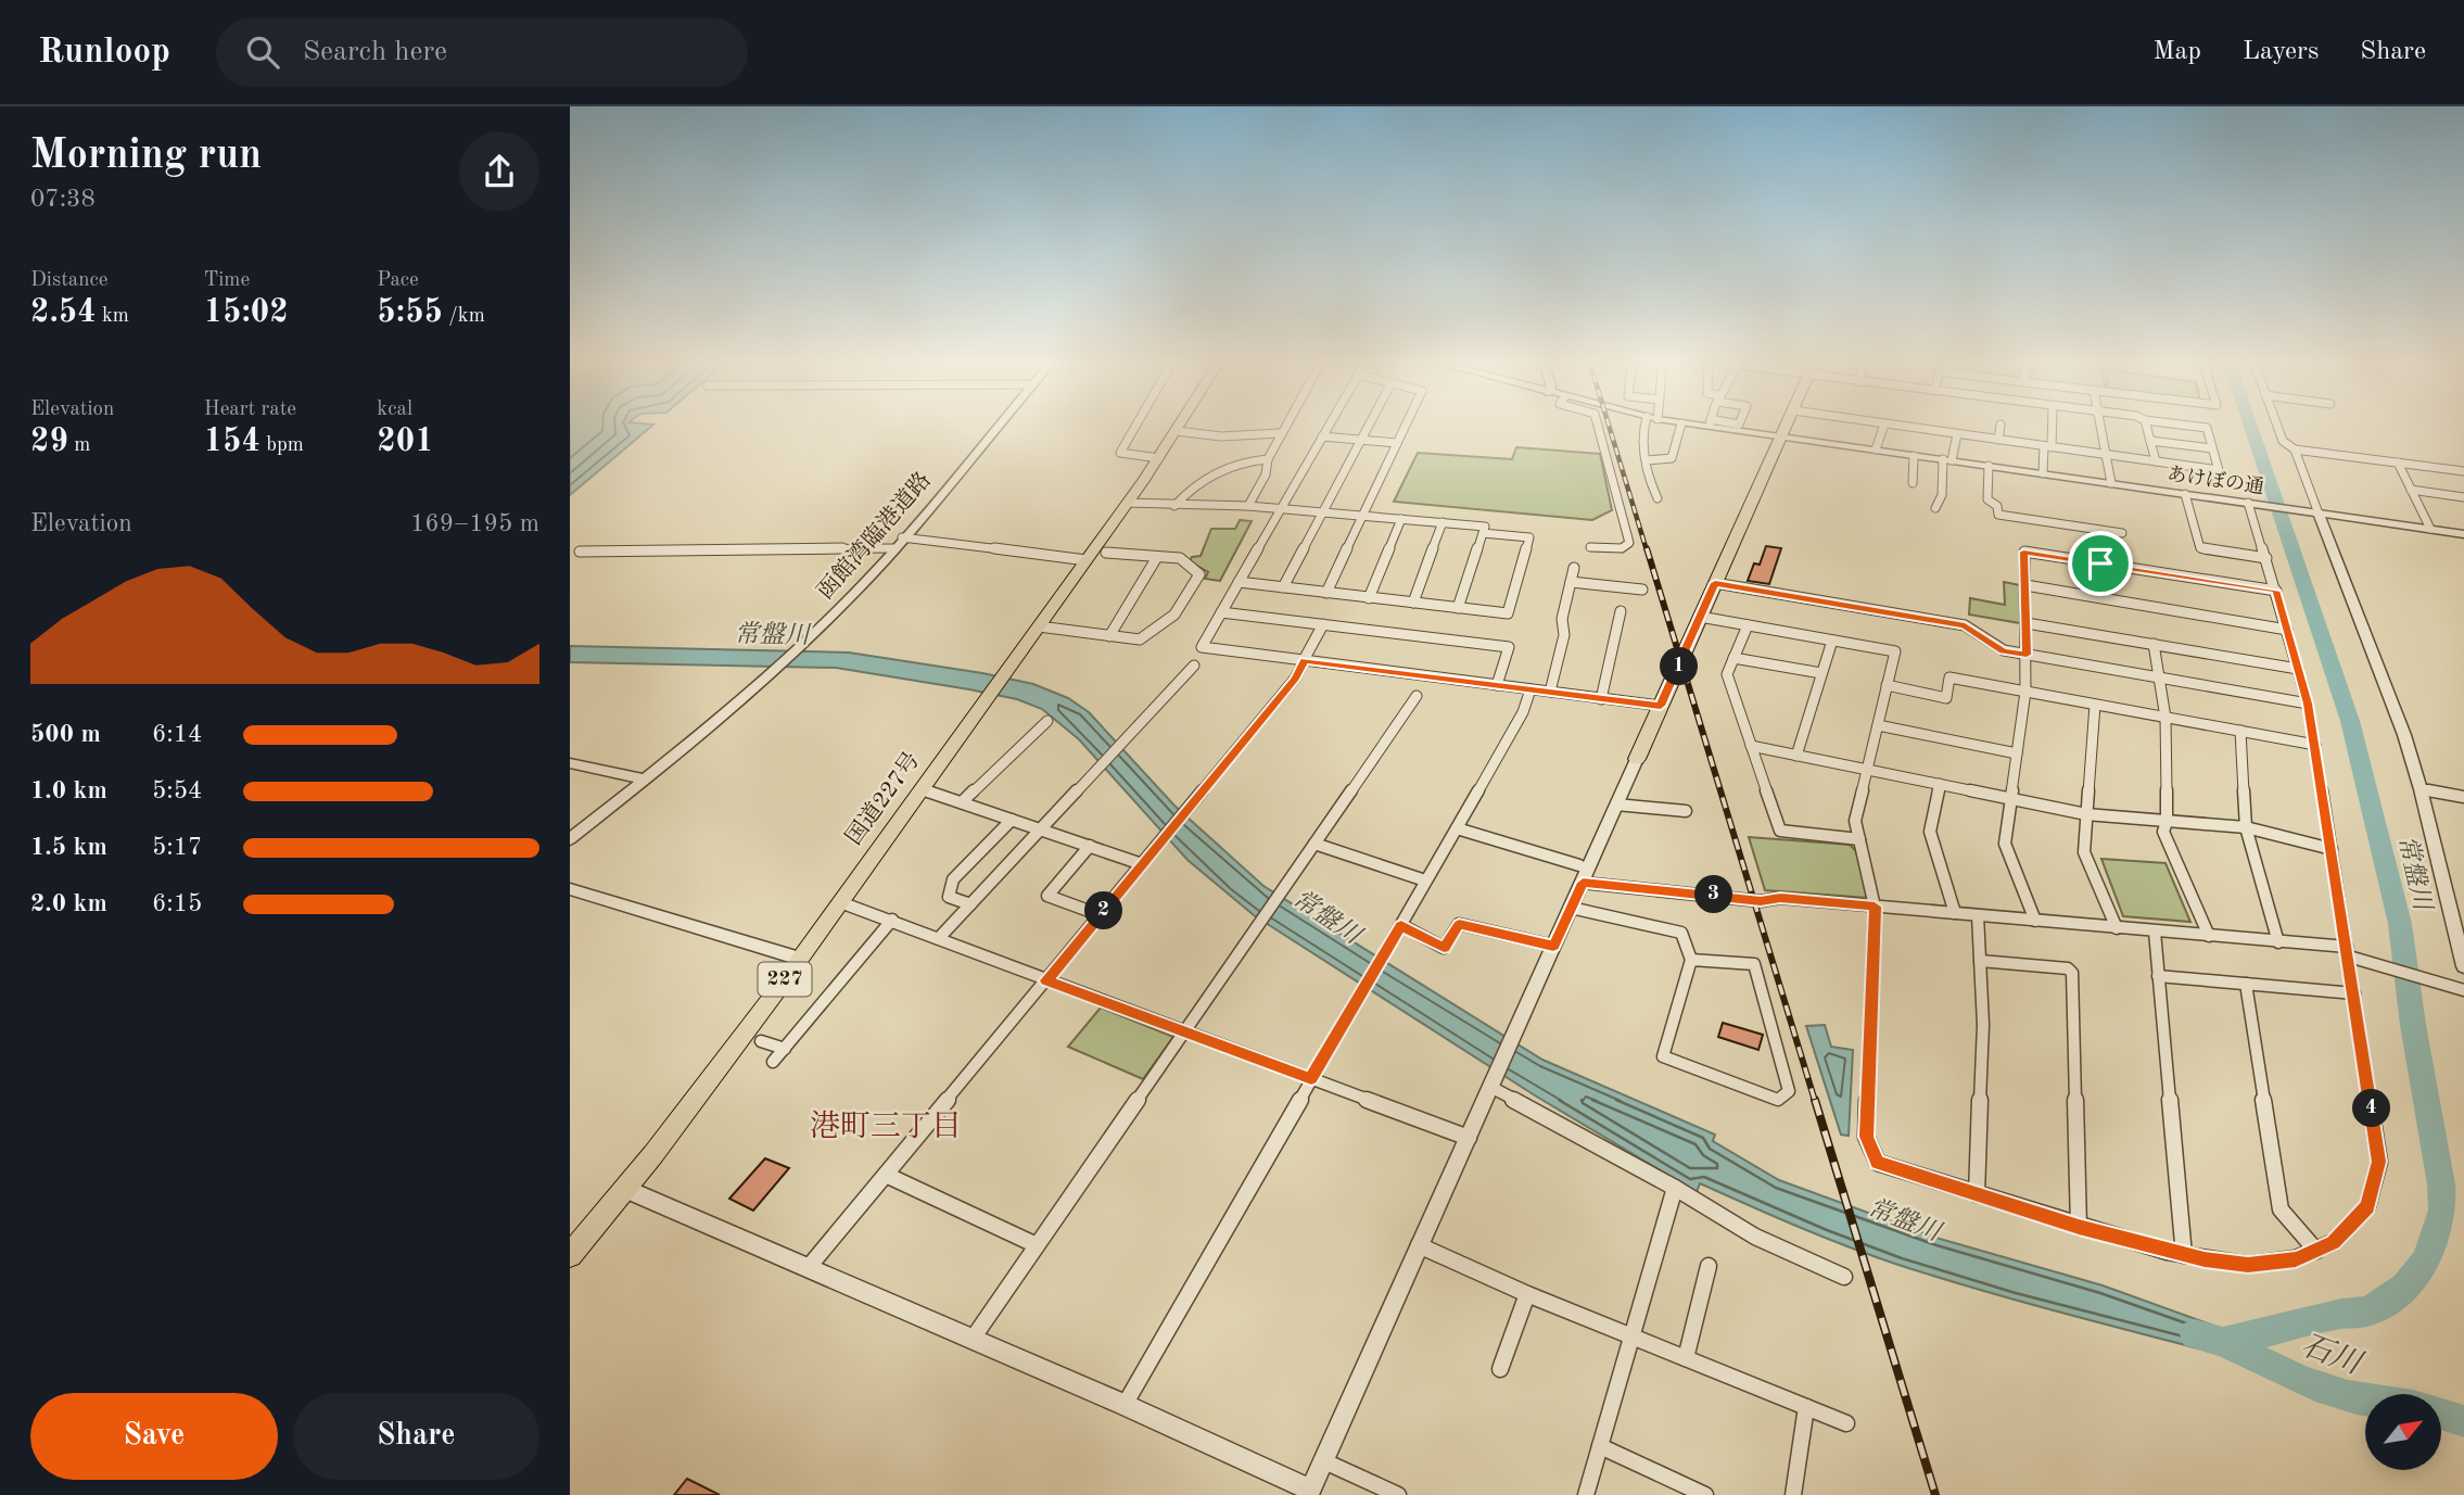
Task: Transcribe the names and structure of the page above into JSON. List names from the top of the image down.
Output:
{
  "streets": {
    "main road": ["国道227号", "227"],
    "street": ["あけぼの通", "函館湾臨港道路"]
  },
  "districts": ["港町三丁目"],
  "water": ["常盤川", "石川"],
  "north": "top right",
  "page": {
    "header": "Runloop",
    "search": "Search here",
    "nav": ["Map", "Layers", "Share"],
    "heading": ["Morning run", "07:38"],
    "stats": [
      ["Distance", "2.54 km"],
      ["Time", "15:02"],
      ["Pace", "5:55 /km"],
      ["Elevation", "29 m"],
      ["Heart rate", "154 bpm"],
      ["kcal", "201"]
    ],
    "chart": ["Elevation", "169–195 m"],
    "pins": [
      "1",
      "3",
      "2",
      "4"
    ],
    "list": [
      {
        "name": "500 m",
        "note": "6:14"
      },
      {
        "name": "1.0 km",
        "note": "5:54"
      },
      {
        "name": "1.5 km",
        "note": "5:17"
      },
      {
        "name": "2.0 km",
        "note": "6:15"
      }
    ],
    "buttons": ["Save", "Share"]
  }
}
